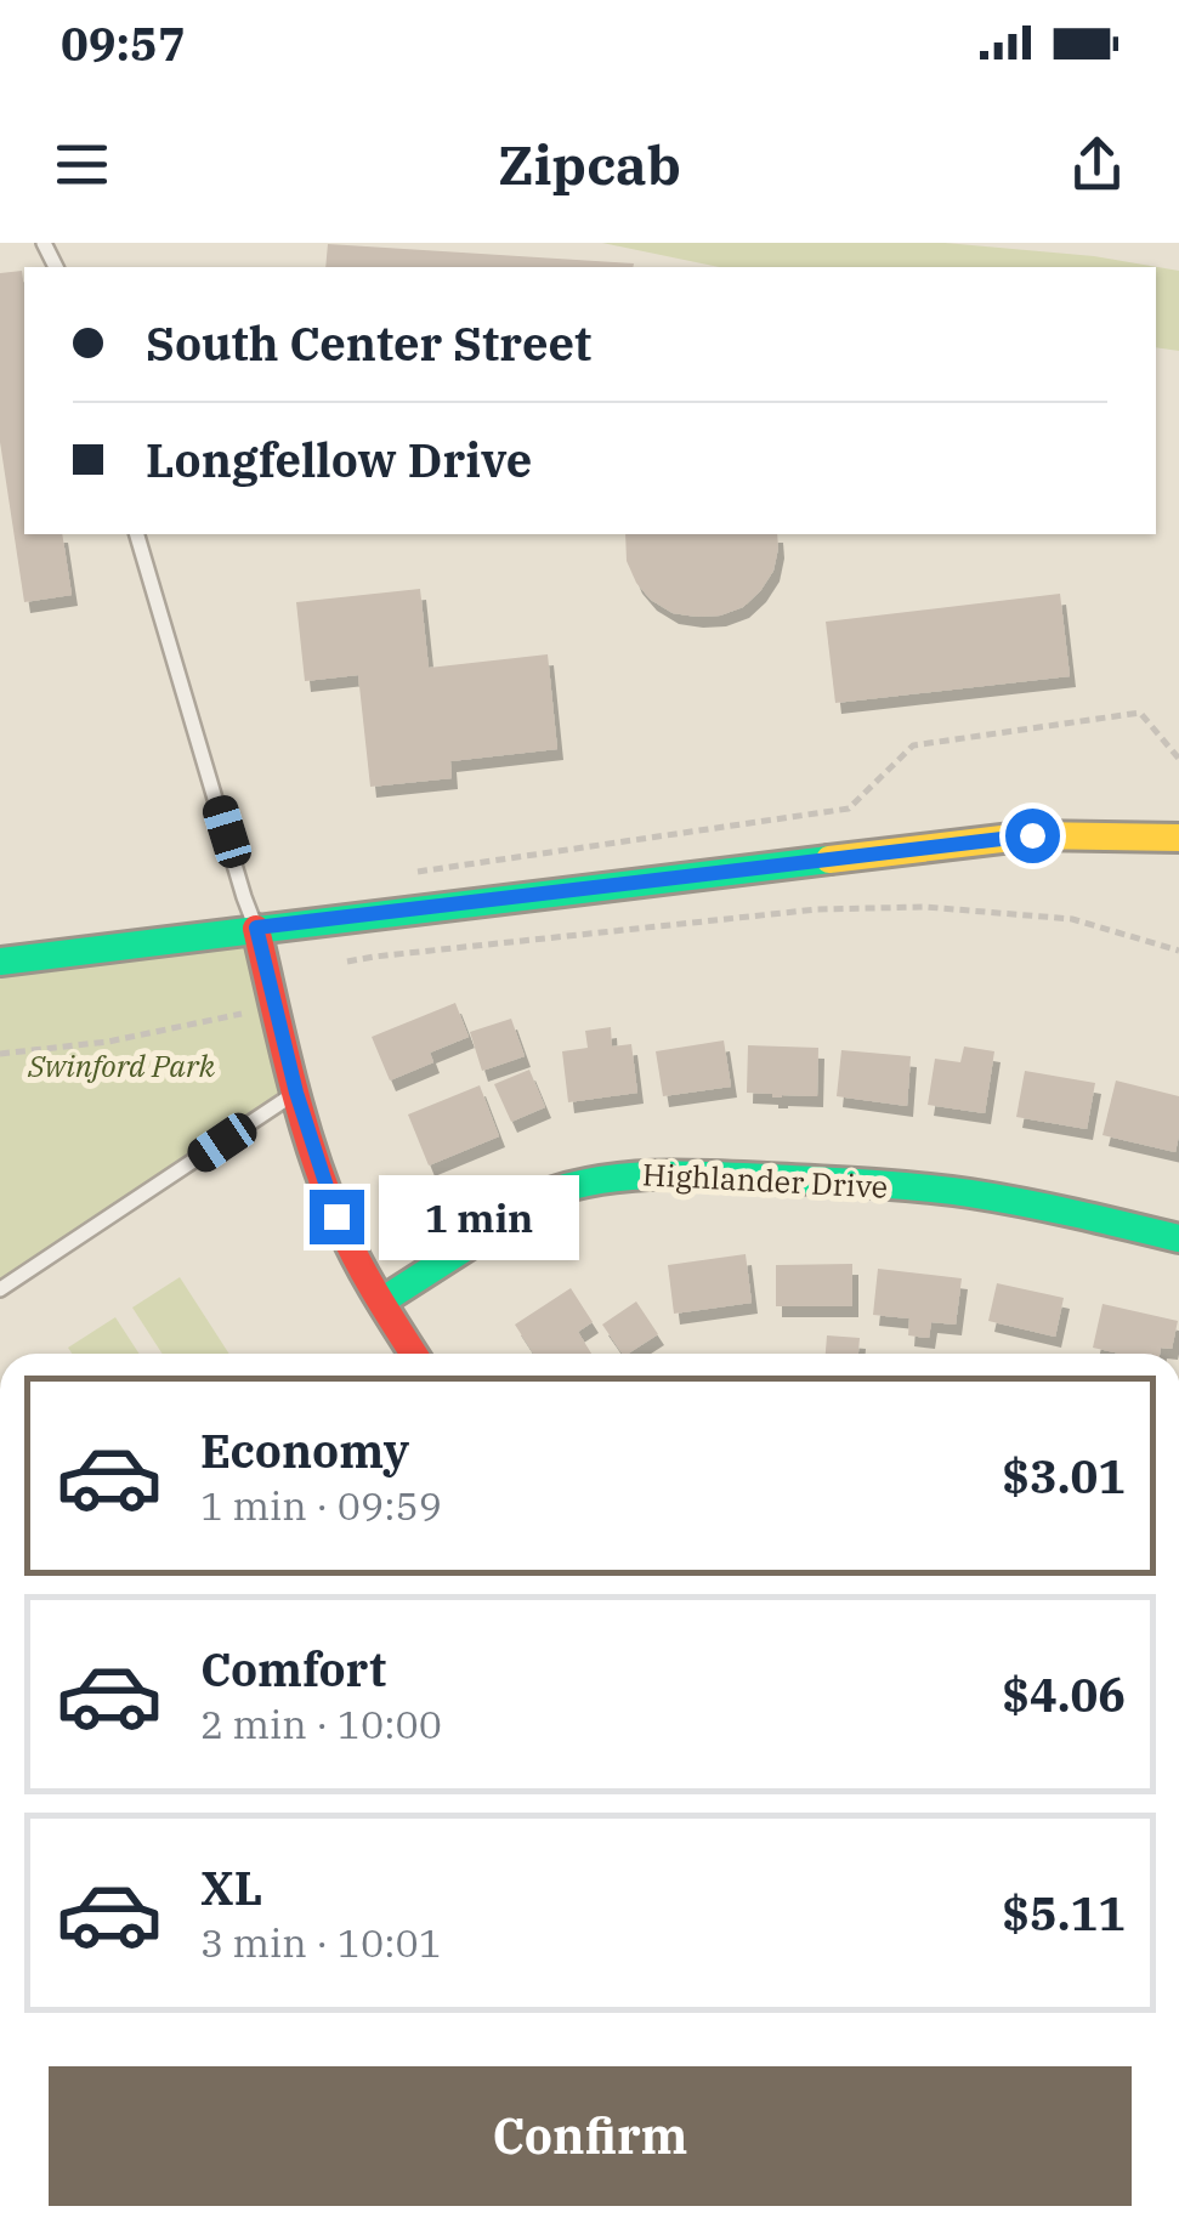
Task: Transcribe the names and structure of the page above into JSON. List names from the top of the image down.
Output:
{
  "streets": {
    "street": ["Highlander Drive"]
  },
  "parks": ["Swinford Park"],
  "page": {
    "status": "09:57",
    "header": "Zipcab",
    "banner": ["South Center Street", "Longfellow Drive"],
    "bubble": "1 min",
    "list": [
      {
        "name": "Economy",
        "note": "1 min · 09:59",
        "value": "$3.01"
      },
      {
        "name": "Comfort",
        "note": "2 min · 10:00",
        "value": "$4.06"
      },
      {
        "name": "XL",
        "note": "3 min · 10:01",
        "value": "$5.11"
      }
    ],
    "buttons": "Confirm"
  }
}
